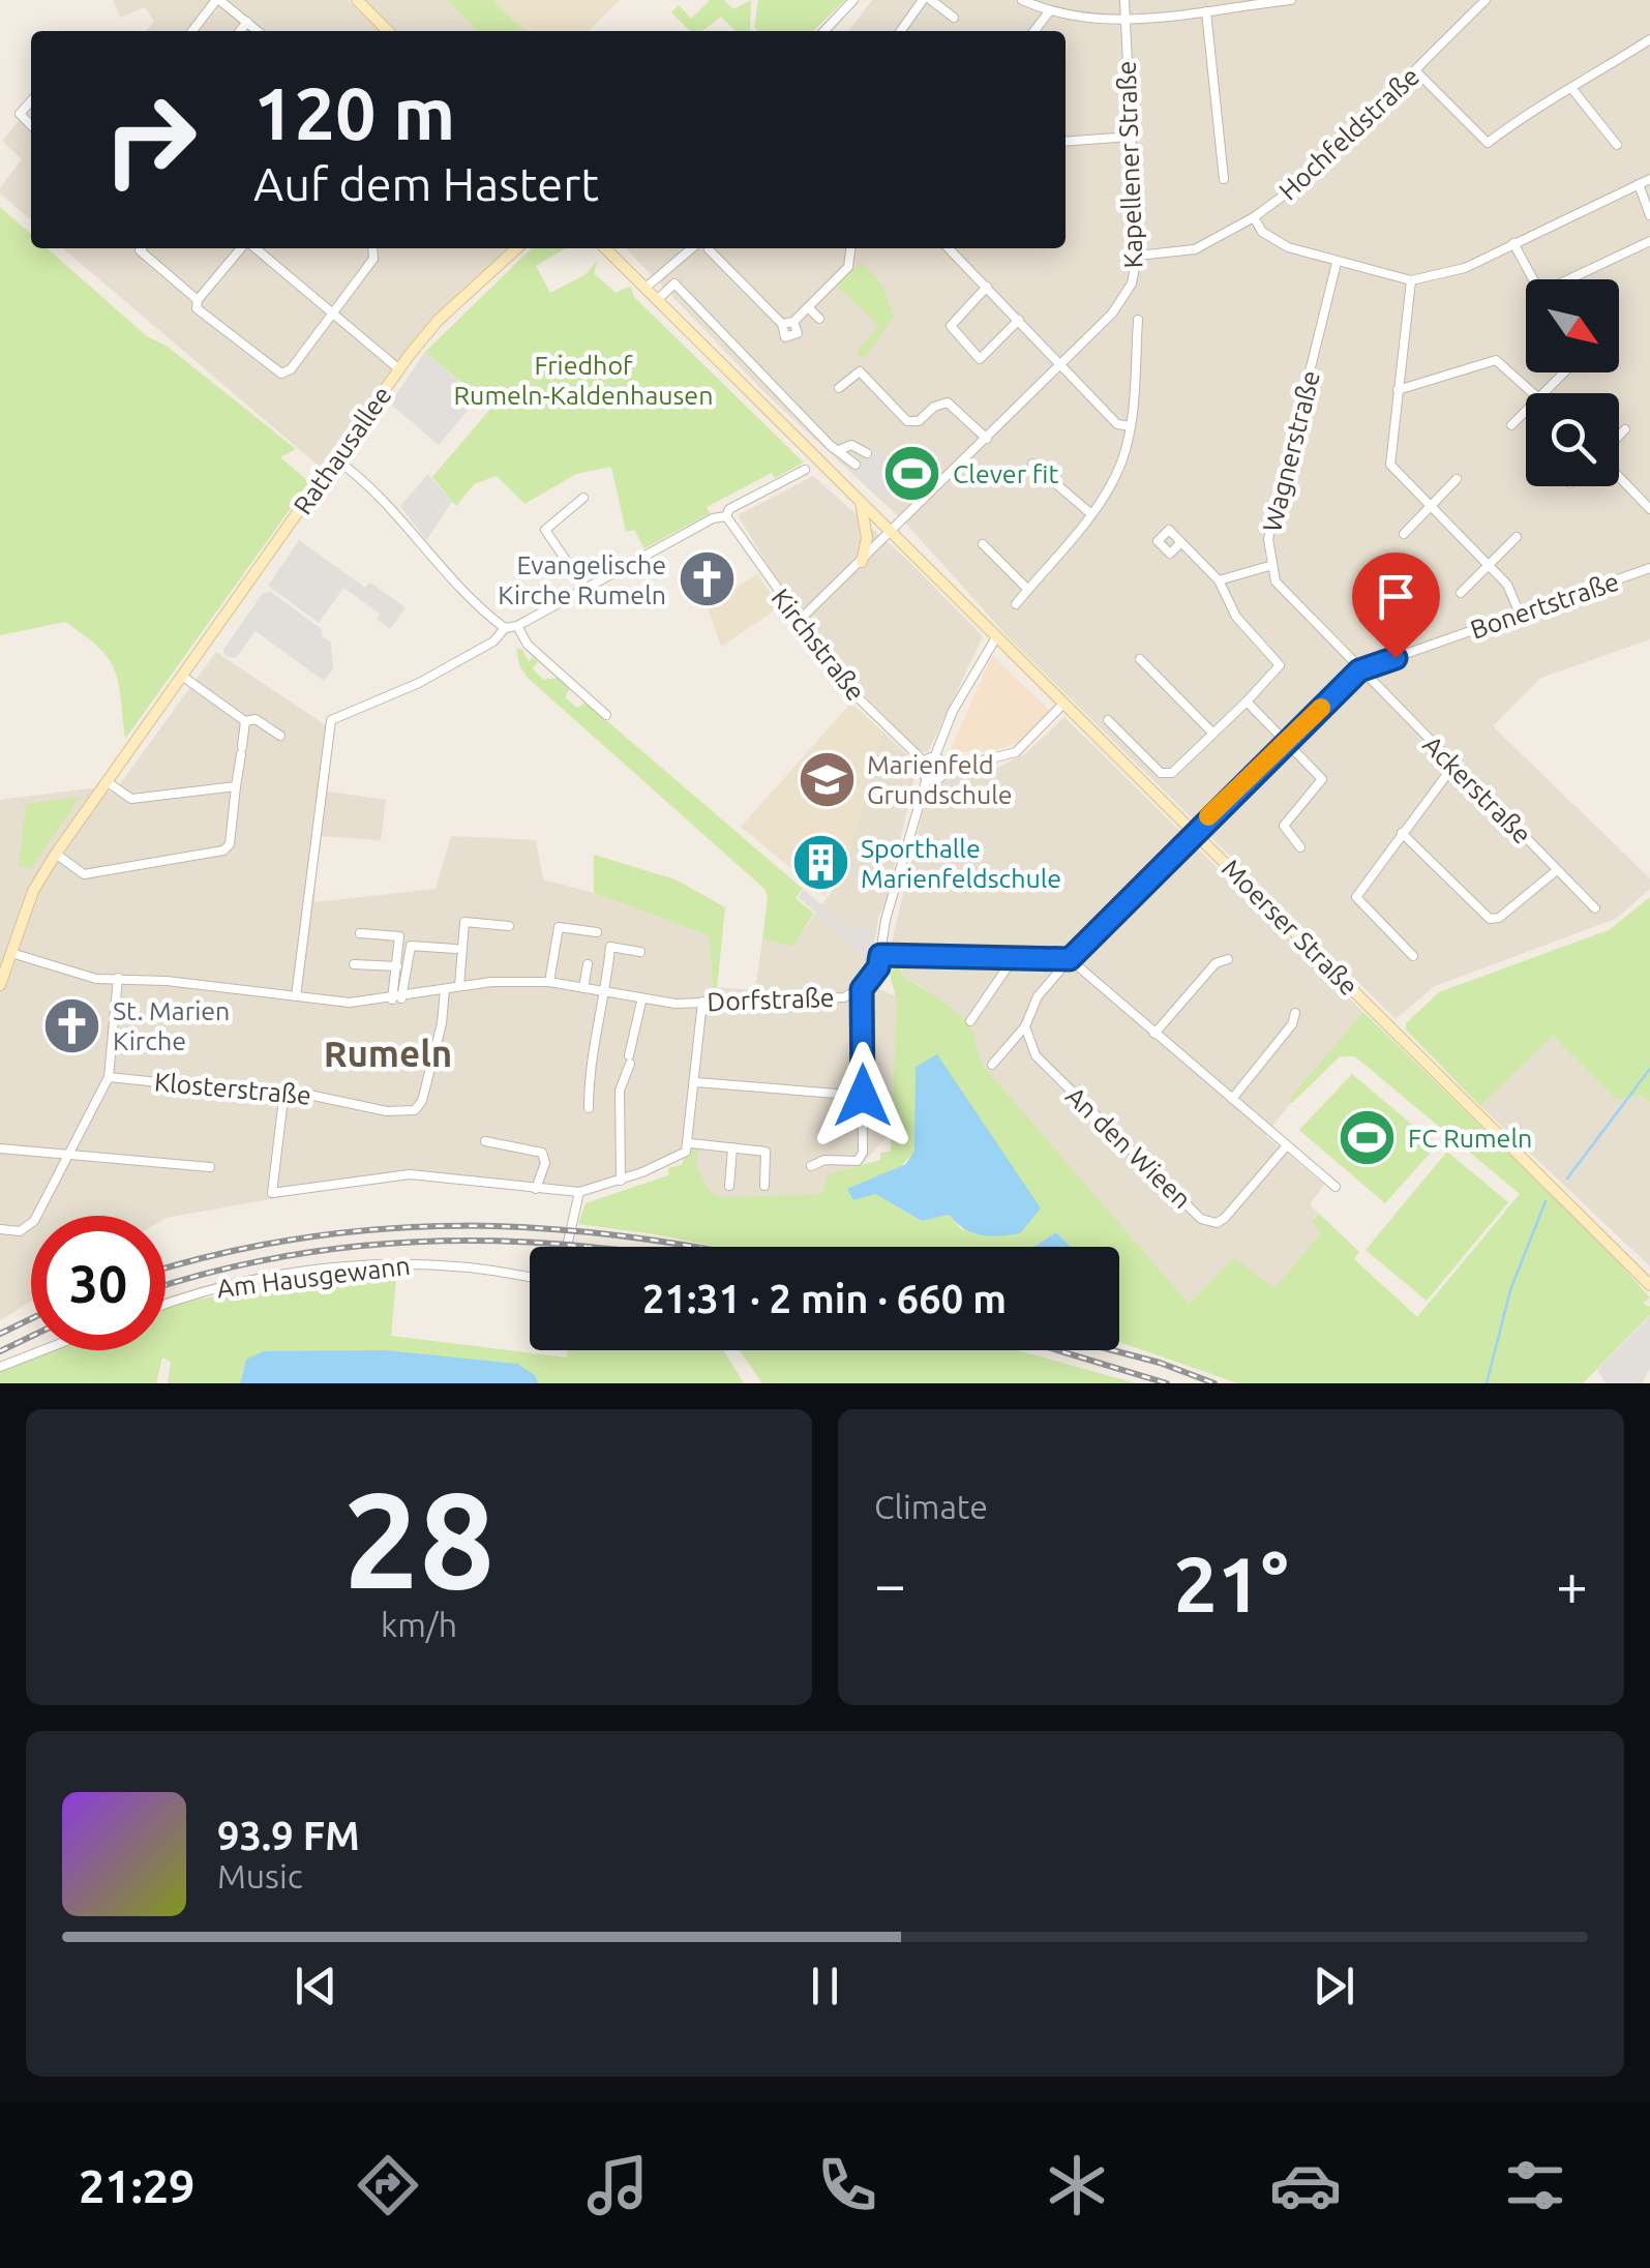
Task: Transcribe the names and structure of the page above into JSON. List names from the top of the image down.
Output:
{
  "streets": {
    "main road": ["Rathausallee", "Moerser Straße"],
    "street": [
      "Hochfeldstraße",
      "Kapellener Straße",
      "Wagnerstraße",
      "Bonertstraße",
      "Kirchstraße",
      "Ackerstraße",
      "Dorfstraße",
      "Klosterstraße",
      "An den Wieen",
      "Am Hausgewann"
    ]
  },
  "crossings": [
    ["Hochfeldstraße", "Kapellener Straße"],
    ["Kapellener Straße", "Kirchstraße"],
    ["Kapellener Straße", "Moerser Straße"],
    ["Rathausallee", "Dorfstraße"],
    ["Wagnerstraße", "Bonertstraße"],
    ["Wagnerstraße", "Ackerstraße"],
    ["Bonertstraße", "Ackerstraße"],
    ["Bonertstraße", "Moerser Straße"],
    ["Kirchstraße", "Dorfstraße"],
    ["Dorfstraße", "Klosterstraße"]
  ],
  "districts": ["Rumeln"],
  "parks": ["Friedhof Rumeln-Kaldenhausen"],
  "places": {
    "sports": ["Clever fit", "FC Rumeln"],
    "church": ["Evangelische Kirche Rumeln", "St. Marien Kirche"],
    "school or university": ["Marienfeld Grundschule"],
    "building": ["Sporthalle Marienfeldschule"]
  },
  "north": "bottom right",
  "page": {
    "turn": ["120 m", "Auf dem Hastert"],
    "limit": "30",
    "trip": "21:31 · 2 min · 660 m",
    "tile": [
      ["28", "km/h"],
      "Climate"
    ],
    "heat": ["−", "21°", "+"],
    "song": ["93.9 FM", "Music"],
    "tabs": "21:29"
  }
}
